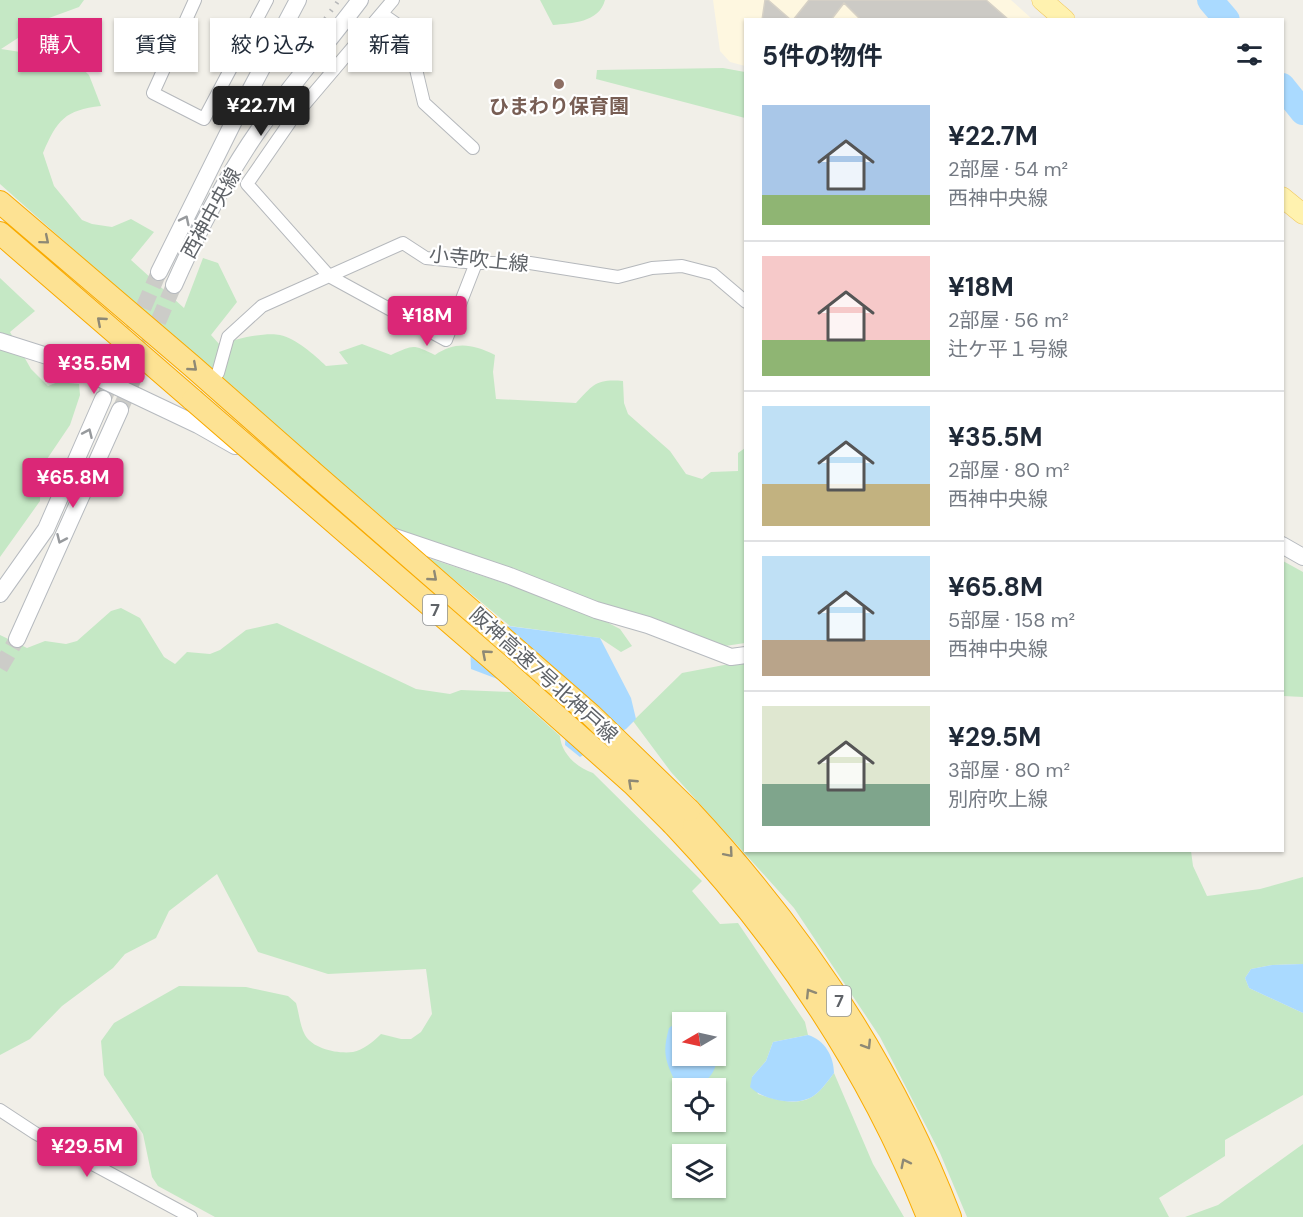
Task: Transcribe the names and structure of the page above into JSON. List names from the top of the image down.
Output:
{
  "streets": {
    "highway": ["7", "阪神高速7号北神戸線"],
    "street": ["西神中央線", "小寺吹上線"]
  },
  "places": ["ひまわり保育園"],
  "north": "left",
  "page": {
    "chip": [
      "購入",
      "賃貸",
      "絞り込み",
      "新着"
    ],
    "heading": "5件の物件",
    "price": [
      "¥22.7M",
      "¥18M",
      "¥35.5M",
      "¥65.8M",
      "¥29.5M"
    ],
    "list": [
      {
        "name": "¥22.7M",
        "note": "2部屋 · 54 m² · 西神中央線"
      },
      {
        "name": "¥18M",
        "note": "2部屋 · 56 m² · 辻ケ平１号線"
      },
      {
        "name": "¥35.5M",
        "note": "2部屋 · 80 m² · 西神中央線"
      },
      {
        "name": "¥65.8M",
        "note": "5部屋 · 158 m² · 西神中央線"
      },
      {
        "name": "¥29.5M",
        "note": "3部屋 · 80 m² · 別府吹上線"
      }
    ]
  }
}
